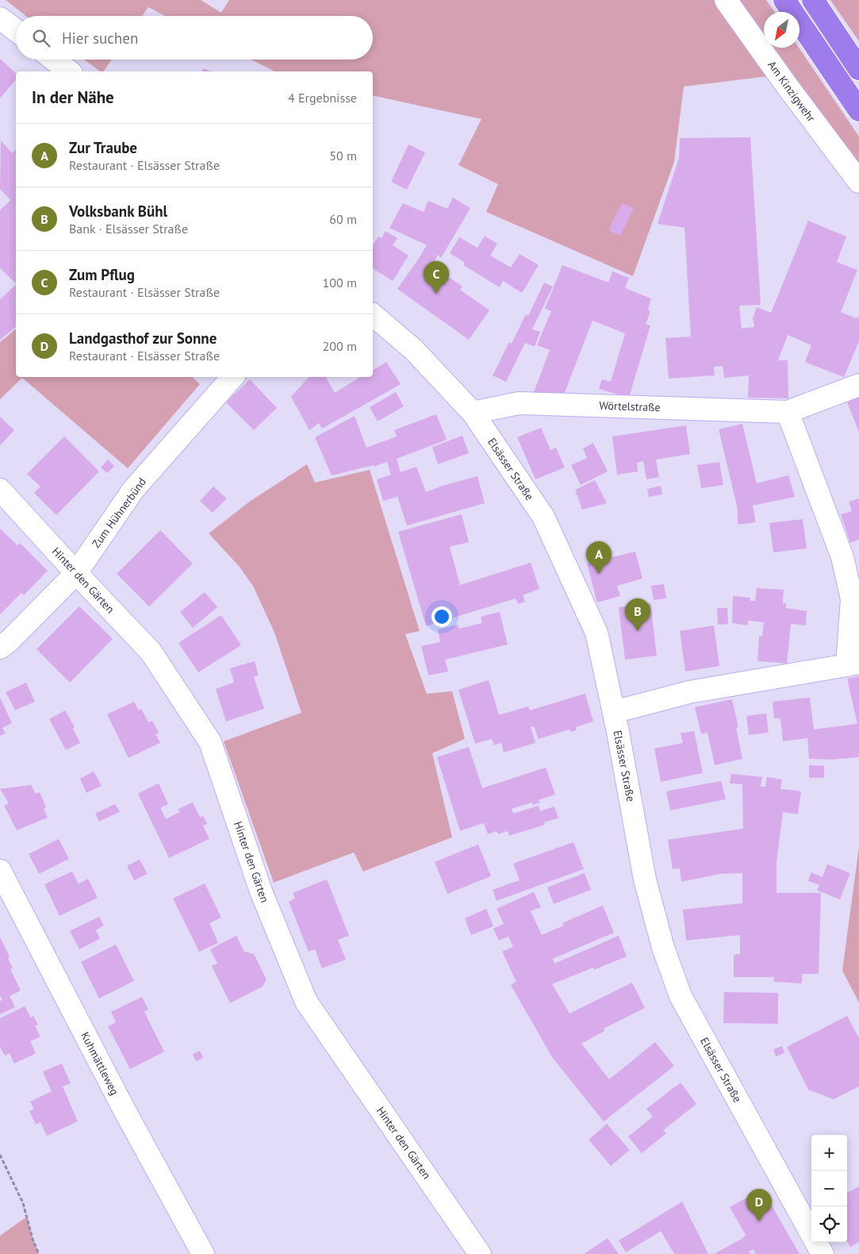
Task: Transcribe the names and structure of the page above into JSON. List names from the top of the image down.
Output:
{
  "streets": {
    "street": [
      "Am Kinzigwehr",
      "Wörtelstraße",
      "Elsässer Straße",
      "Zum Hühnerbünd",
      "Hinter den Gärten",
      "Kuhmättleweg"
    ]
  },
  "crossings": [
    ["Wörtelstraße", "Elsässer Straße"],
    ["Zum Hühnerbünd", "Hinter den Gärten"]
  ],
  "north": "bottom left",
  "page": {
    "search": "Hier suchen",
    "heading": ["In der Nähe", "4 Ergebnisse"],
    "list": [
      {
        "mark": "A",
        "name": "Zur Traube",
        "note": "Restaurant · Elsässer Straße",
        "value": "50 m"
      },
      {
        "mark": "B",
        "name": "Volksbank Bühl",
        "note": "Bank · Elsässer Straße",
        "value": "60 m"
      },
      {
        "mark": "C",
        "name": "Zum Pflug",
        "note": "Restaurant · Elsässer Straße",
        "value": "100 m"
      },
      {
        "mark": "D",
        "name": "Landgasthof zur Sonne",
        "note": "Restaurant · Elsässer Straße",
        "value": "200 m"
      }
    ],
    "pins": [
      "C",
      "A",
      "B",
      "D"
    ],
    "map_buttons": ["+", "−"]
  }
}
